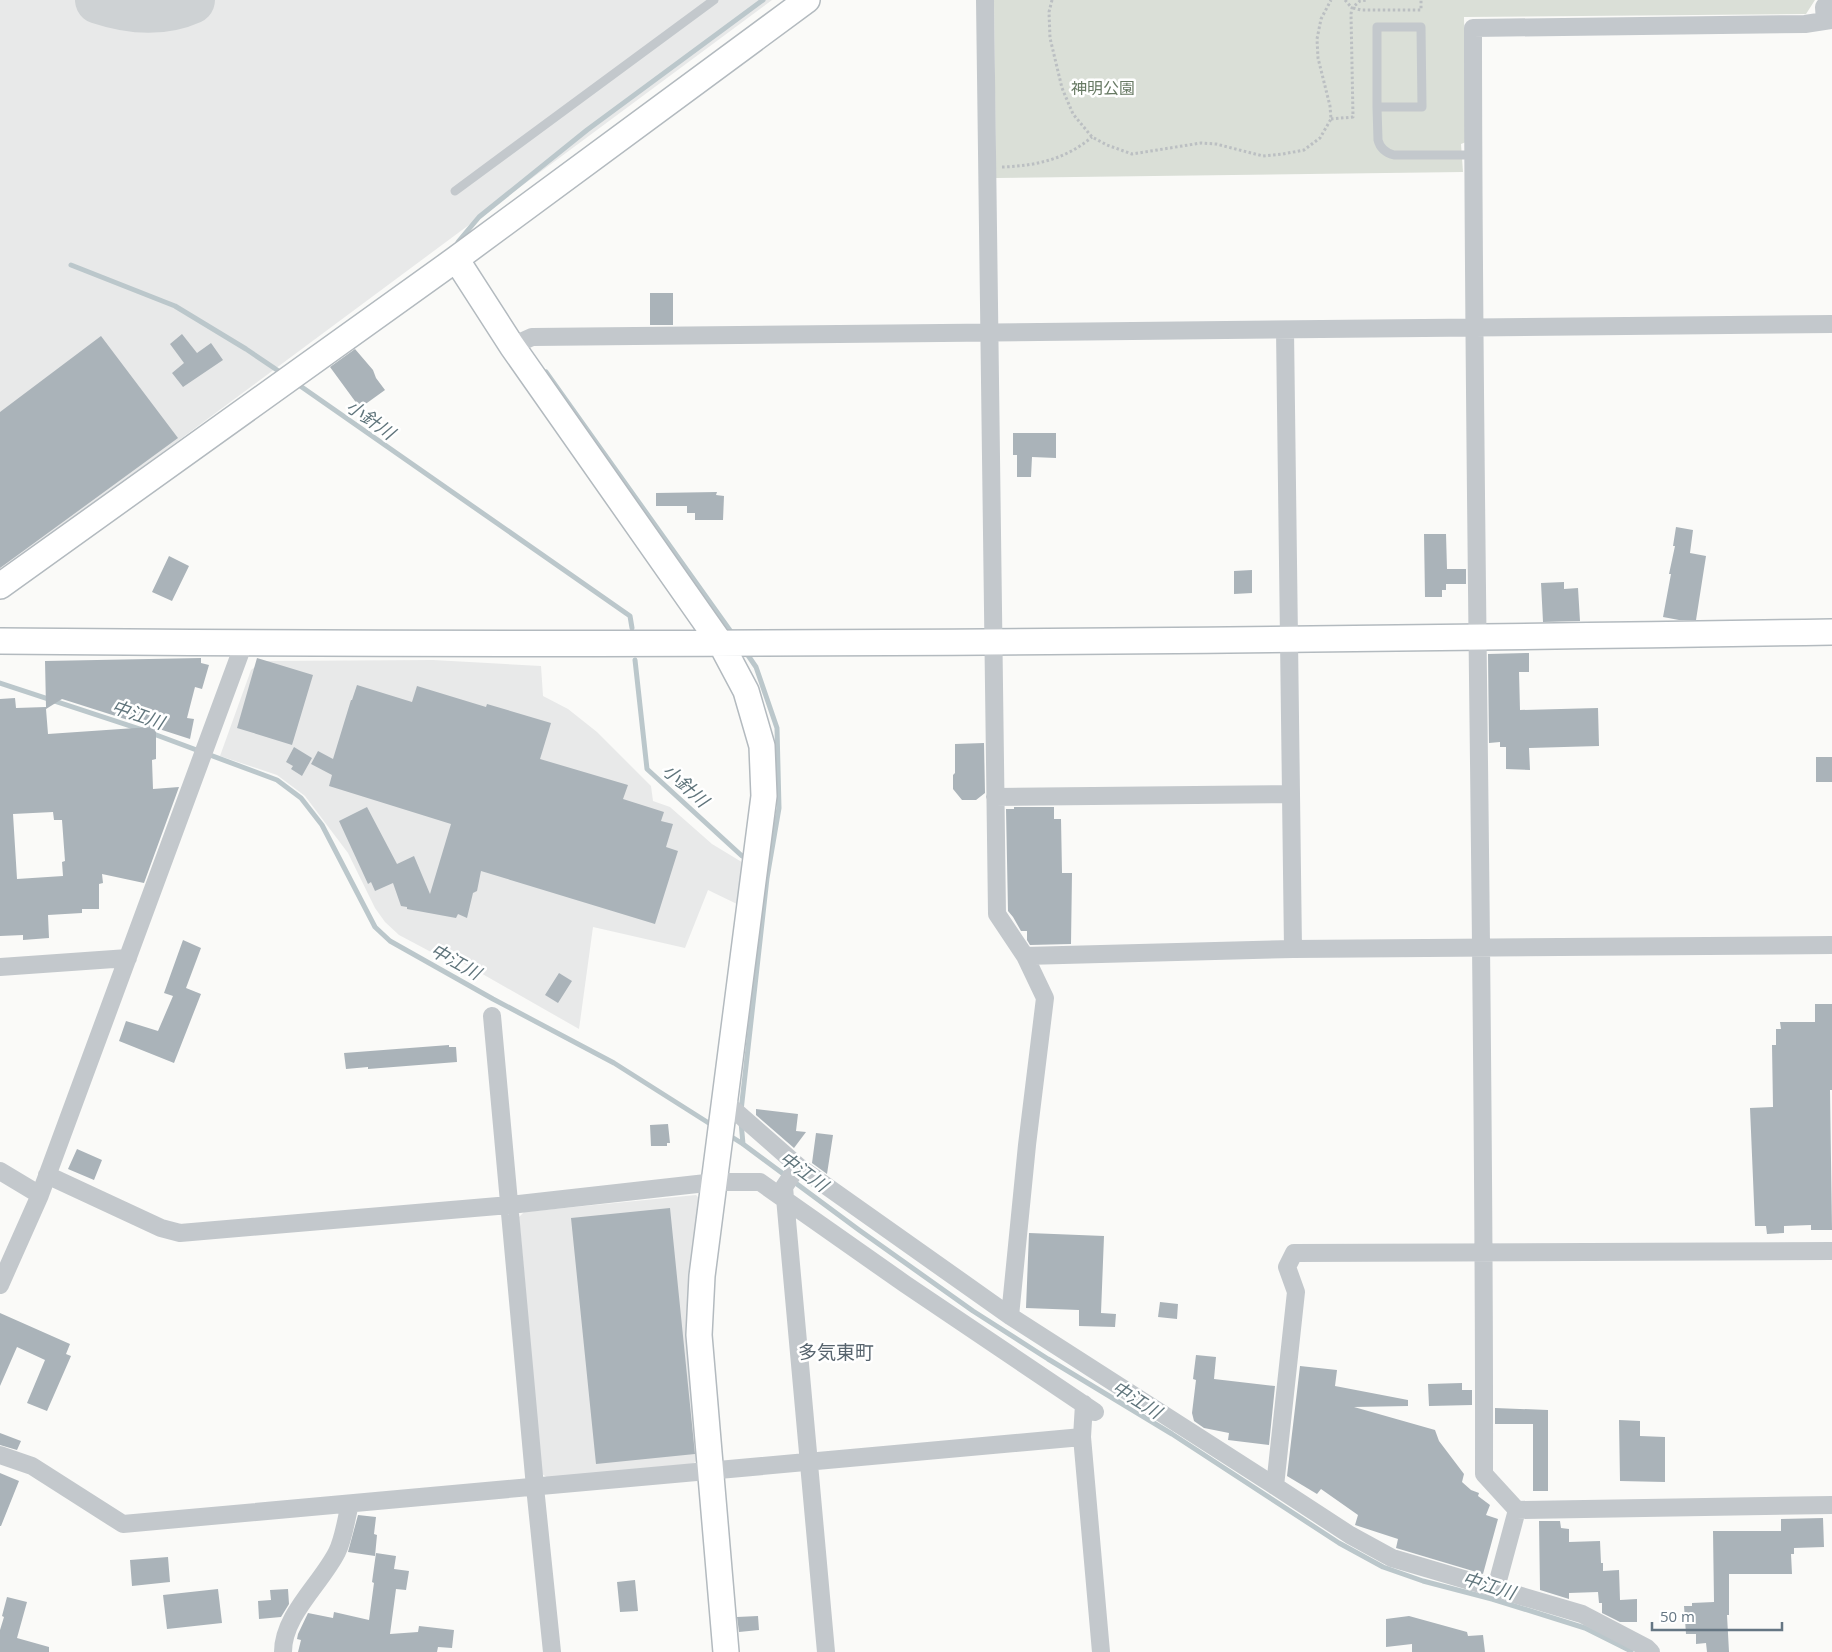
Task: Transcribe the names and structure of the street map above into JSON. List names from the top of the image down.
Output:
{
  "districts": ["多気東町"],
  "water": ["小針川", "中江川"],
  "parks": ["神明公園"],
  "scale_bar": "50 m"
}
